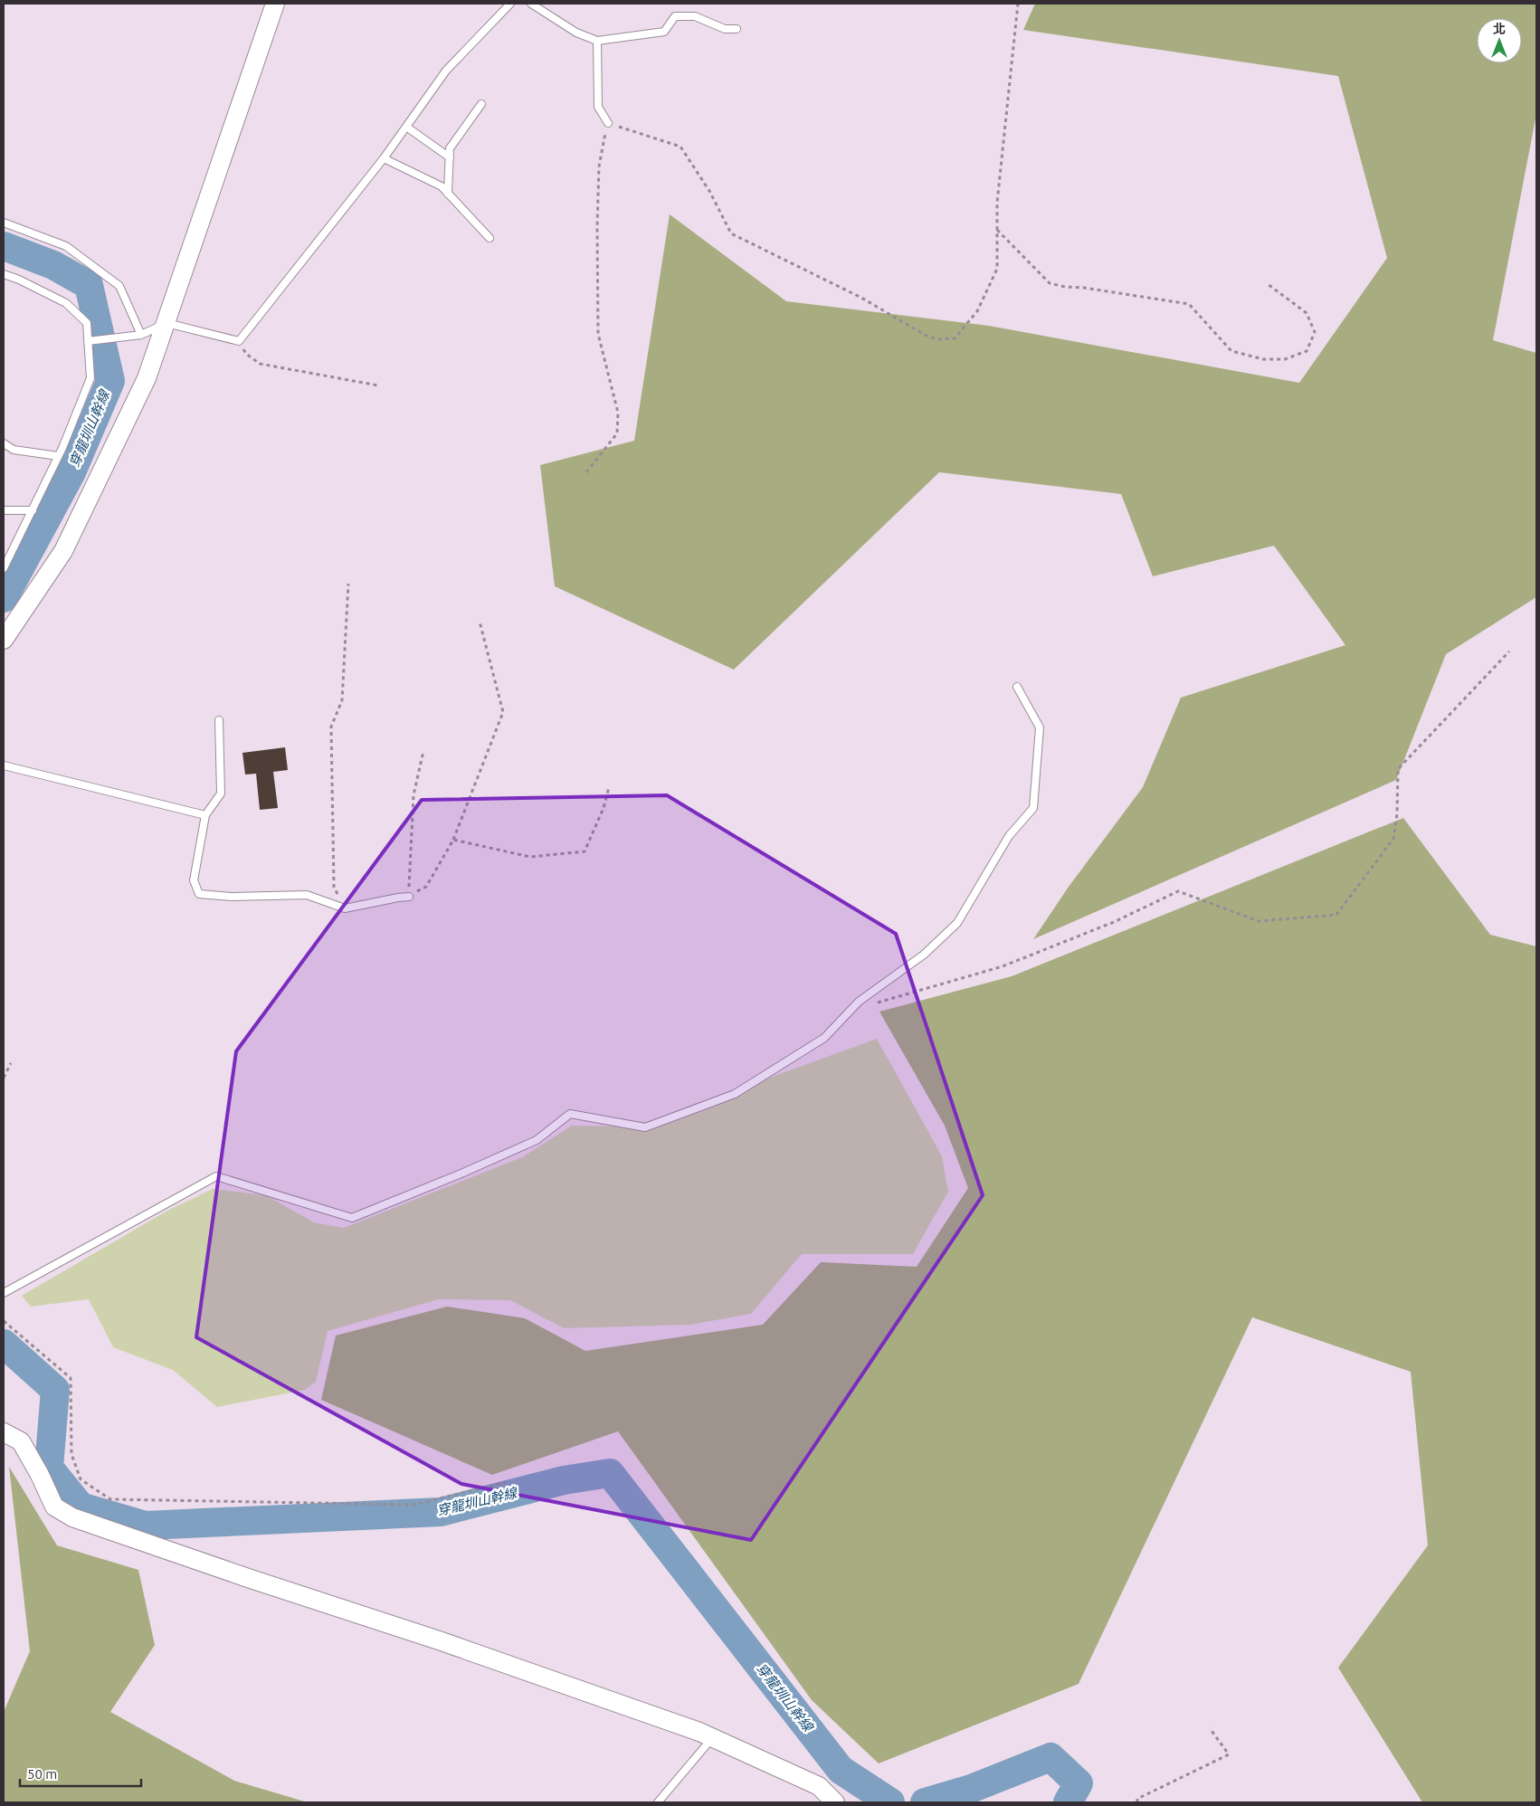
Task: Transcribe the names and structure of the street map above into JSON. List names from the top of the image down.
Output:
{
  "water": ["穿龍圳山幹線"],
  "scale_bar": "50 m",
  "north": "top"
}
